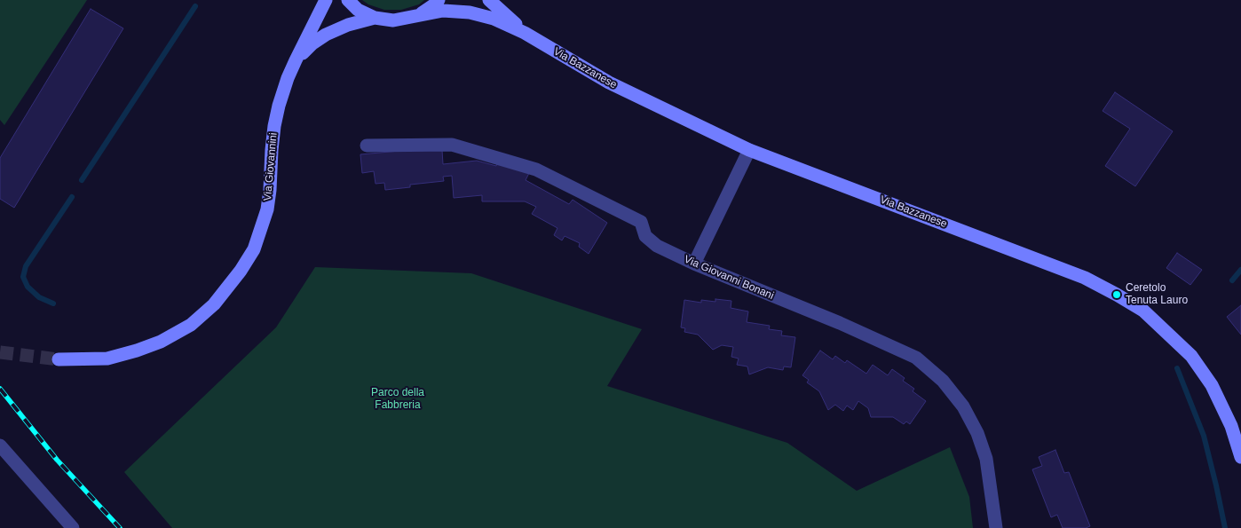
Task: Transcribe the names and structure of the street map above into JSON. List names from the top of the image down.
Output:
{
  "streets": {
    "main road": ["Via Bazzanese", "Via Giovannini"],
    "street": ["Via Giovanni Bonani"]
  },
  "parks": ["Parco della Fabbreria"],
  "places": ["Ceretolo Tenuta Lauro"]
}
